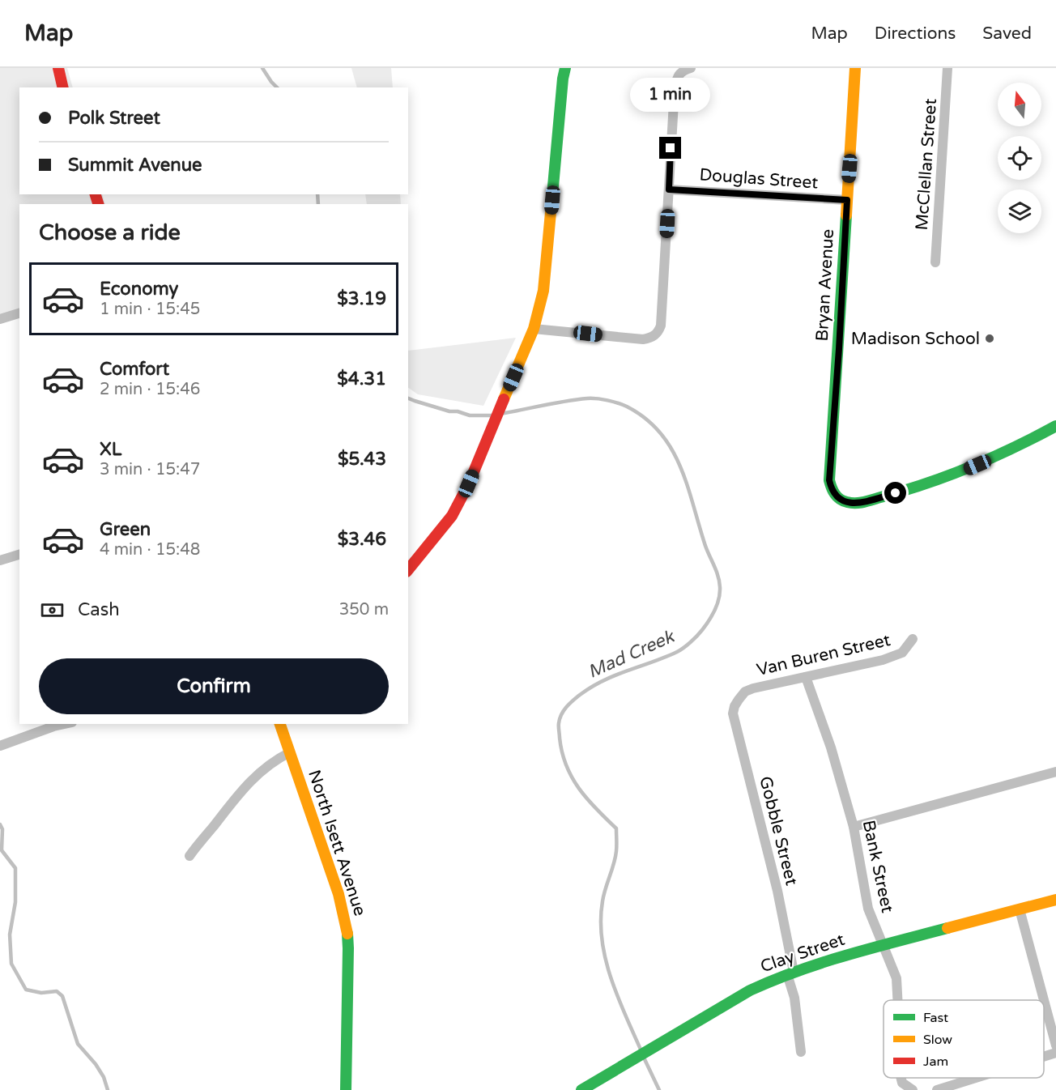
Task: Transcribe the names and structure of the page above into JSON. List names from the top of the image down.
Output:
{
  "streets": {
    "street": [
      "McClellan Street",
      "Douglas Street",
      "Bryan Avenue",
      "Van Buren Street",
      "Gobble Street",
      "North Isett Avenue",
      "Bank Street",
      "Clay Street"
    ]
  },
  "crossings": [
    ["Douglas Street", "Bryan Avenue"],
    ["Van Buren Street", "Gobble Street"],
    ["Van Buren Street", "Bank Street"],
    ["Gobble Street", "Clay Street"],
    ["Bank Street", "Clay Street"]
  ],
  "water": ["Mad Creek"],
  "places": ["Madison School"],
  "legend": ["Fast", "Slow", "Jam"],
  "north": "top",
  "page": {
    "header": "Map",
    "nav": ["Map", "Directions", "Saved"],
    "bubble": "1 min",
    "banner": ["Polk Street", "Summit Avenue"],
    "heading": "Choose a ride",
    "list": [
      {
        "name": "Economy",
        "note": "1 min · 15:45",
        "value": "$3.19"
      },
      {
        "name": "Comfort",
        "note": "2 min · 15:46",
        "value": "$4.31"
      },
      {
        "name": "XL",
        "note": "3 min · 15:47",
        "value": "$5.43"
      },
      {
        "name": "Green",
        "note": "4 min · 15:48",
        "value": "$3.46"
      }
    ],
    "pay": ["Cash", "350 m"],
    "buttons": "Confirm"
  }
}
